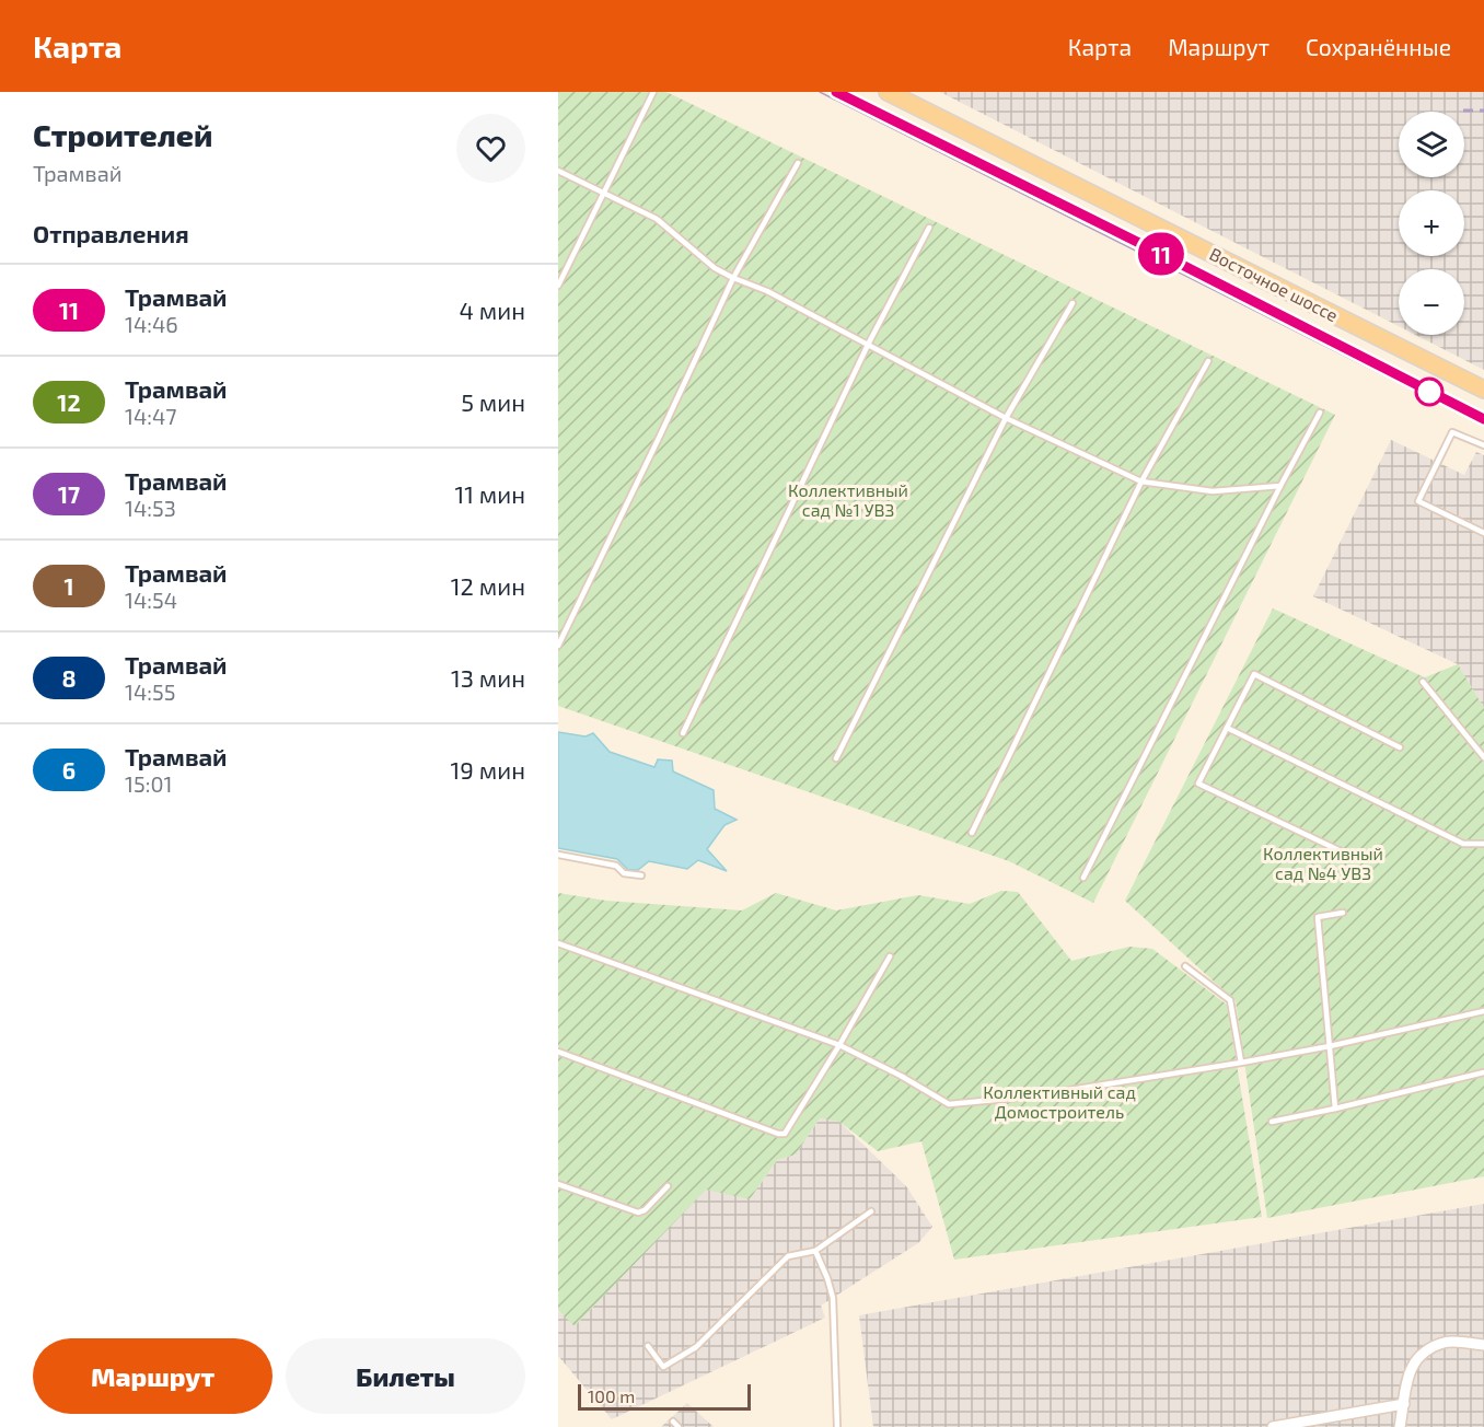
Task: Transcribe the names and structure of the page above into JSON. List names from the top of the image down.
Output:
{
  "streets": {
    "main road": ["Восточное шоссе"]
  },
  "parks": ["Коллективный сад №1 УВЗ", "Коллективный сад №4 УВЗ", "Коллективный сад Домостроитель"],
  "lines": ["tram line 11"],
  "scale_bar": "100 m",
  "page": {
    "header": "Карта",
    "nav": ["Карта", "Маршрут", "Сохранённые"],
    "heading": [
      ["Строителей", "Трамвай"],
      "Отправления"
    ],
    "on_map": "11",
    "map_buttons": ["+", "−"],
    "list": [
      {
        "mark": "11",
        "name": "Трамвай",
        "note": "14:46",
        "value": "4 мин"
      },
      {
        "mark": "12",
        "name": "Трамвай",
        "note": "14:47",
        "value": "5 мин"
      },
      {
        "mark": "17",
        "name": "Трамвай",
        "note": "14:53",
        "value": "11 мин"
      },
      {
        "mark": "1",
        "name": "Трамвай",
        "note": "14:54",
        "value": "12 мин"
      },
      {
        "mark": "8",
        "name": "Трамвай",
        "note": "14:55",
        "value": "13 мин"
      },
      {
        "mark": "6",
        "name": "Трамвай",
        "note": "15:01",
        "value": "19 мин"
      }
    ],
    "buttons": ["Маршрут", "Билеты"],
    "scale": "100 m"
  }
}
